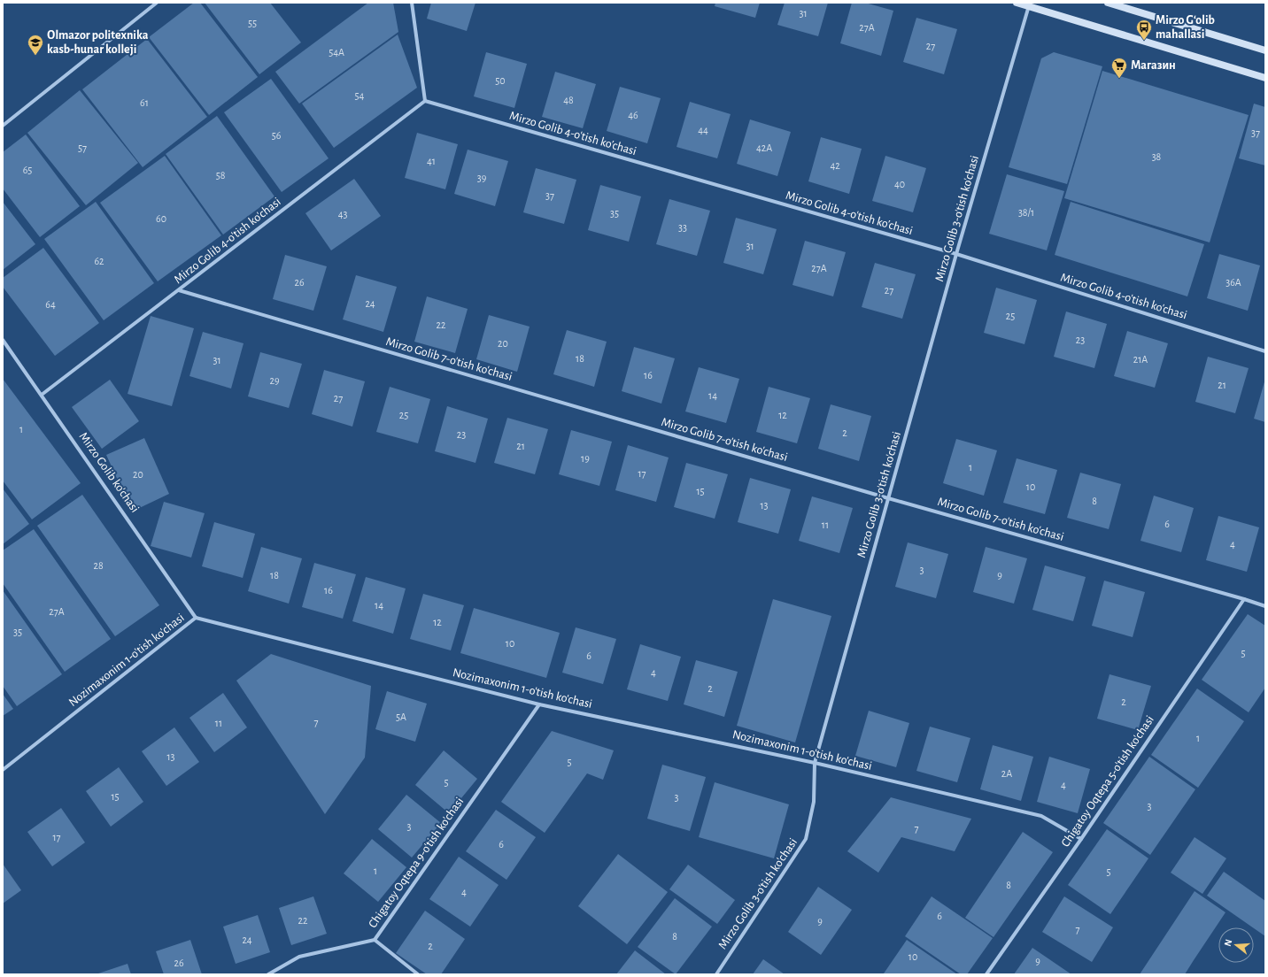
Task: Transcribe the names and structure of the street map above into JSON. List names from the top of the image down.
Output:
{
  "streets": {
    "street": [
      "Mirzo Golib 4-o'tish ko'chasi",
      "Mirzo Golib 3-o'tish ko'chasi",
      "Mirzo Golib 7-o'tish ko'chasi",
      "Mirzo Golib ko'chasi",
      "Nozimaxonim 1-o'tish ko'chasi",
      "Chigatoy Oqtepa 5-o'tish ko'chasi",
      "Chigatoy Oqtepa 9-o'tish ko'chasi"
    ]
  },
  "crossings": [
    ["Mirzo Golib 4-o'tish ko'chasi", "Mirzo Golib 3-o'tish ko'chasi"],
    ["Mirzo Golib 4-o'tish ko'chasi", "Mirzo Golib 7-o'tish ko'chasi"],
    ["Mirzo Golib 4-o'tish ko'chasi", "Mirzo Golib ko'chasi"],
    ["Mirzo Golib 3-o'tish ko'chasi", "Mirzo Golib 7-o'tish ko'chasi"],
    ["Mirzo Golib 3-o'tish ko'chasi", "Nozimaxonim 1-o'tish ko'chasi"],
    ["Mirzo Golib 7-o'tish ko'chasi", "Chigatoy Oqtepa 5-o'tish ko'chasi"],
    ["Mirzo Golib ko'chasi", "Nozimaxonim 1-o'tish ko'chasi"],
    ["Nozimaxonim 1-o'tish ko'chasi", "Chigatoy Oqtepa 5-o'tish ko'chasi"],
    ["Nozimaxonim 1-o'tish ko'chasi", "Chigatoy Oqtepa 9-o'tish ko'chasi"]
  ],
  "places": {
    "bus stop": ["Mirzo G‘olib mahallasi"],
    "school or university": ["Оlmazor politexnika kasb-hunar kolleji"],
    "supermarket": ["Магазин"]
  },
  "house_numbers": [
    "31",
    "55",
    "27A",
    "27",
    "54A",
    "50",
    "54",
    "48",
    "61",
    "46",
    "44",
    "37",
    "56",
    "57",
    "42A",
    "38",
    "41",
    "42",
    "65",
    "58",
    "39",
    "40",
    "37",
    "38/1",
    "35",
    "43",
    "60",
    "33",
    "31",
    "62",
    "27A",
    "26",
    "36A",
    "27",
    "24",
    "64",
    "25",
    "22",
    "23",
    "20",
    "18",
    "21A",
    "31",
    "16",
    "29",
    "21",
    "14",
    "27",
    "25",
    "12",
    "1",
    "2",
    "23",
    "21",
    "19",
    "1",
    "17",
    "20",
    "10",
    "15",
    "8",
    "13",
    "6",
    "11",
    "4",
    "28",
    "3",
    "18",
    "9",
    "16",
    "14",
    "27A",
    "12",
    "35",
    "10",
    "5",
    "6",
    "4",
    "2",
    "2",
    "5A",
    "7",
    "11",
    "1",
    "13",
    "5",
    "2A",
    "5",
    "4",
    "15",
    "3",
    "3",
    "3",
    "7",
    "17",
    "6",
    "1",
    "5",
    "8",
    "4",
    "6",
    "22",
    "9",
    "7",
    "8",
    "24",
    "2",
    "10",
    "9",
    "26"
  ],
  "north": "left"
}
